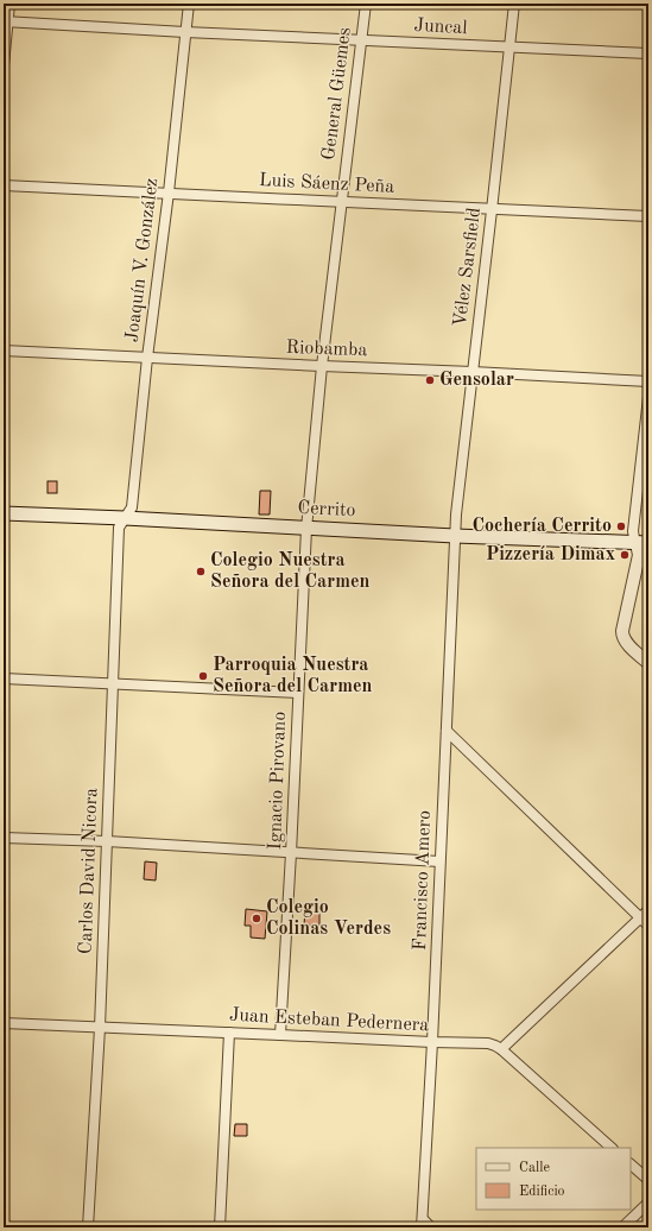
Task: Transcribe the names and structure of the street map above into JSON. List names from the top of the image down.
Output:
{
  "streets": {
    "main road": ["Cerrito"],
    "street": [
      "Juncal",
      "General Güemes",
      "Luis Sáenz Peña",
      "Joaquín V. González",
      "Vélez Sarsfield",
      "Riobamba",
      "Ignacio Pirovano",
      "Carlos David Nicora",
      "Francisco Amero",
      "Juan Esteban Pedernera"
    ]
  },
  "crossings": [
    ["Juncal", "General Güemes"],
    ["Juncal", "Joaquín V. González"],
    ["Juncal", "Vélez Sarsfield"],
    ["General Güemes", "Luis Sáenz Peña"],
    ["General Güemes", "Riobamba"],
    ["General Güemes", "Cerrito"],
    ["General Güemes", "Ignacio Pirovano"],
    ["Luis Sáenz Peña", "Joaquín V. González"],
    ["Luis Sáenz Peña", "Vélez Sarsfield"],
    ["Joaquín V. González", "Riobamba"],
    ["Joaquín V. González", "Cerrito"],
    ["Joaquín V. González", "Carlos David Nicora"],
    ["Vélez Sarsfield", "Riobamba"],
    ["Vélez Sarsfield", "Cerrito"],
    ["Vélez Sarsfield", "Francisco Amero"],
    ["Cerrito", "Ignacio Pirovano"],
    ["Cerrito", "Carlos David Nicora"],
    ["Cerrito", "Francisco Amero"],
    ["Ignacio Pirovano", "Juan Esteban Pedernera"],
    ["Carlos David Nicora", "Juan Esteban Pedernera"],
    ["Francisco Amero", "Juan Esteban Pedernera"]
  ],
  "places": [
    "Gensolar",
    "Cochería Cerrito",
    "Pizzería Dimax",
    "Colegio Nuestra Señora del Carmen",
    "Parroquia Nuestra Señora del Carmen",
    "Colegio Colinas Verdes"
  ],
  "legend": ["Calle", "Edificio"]
}
